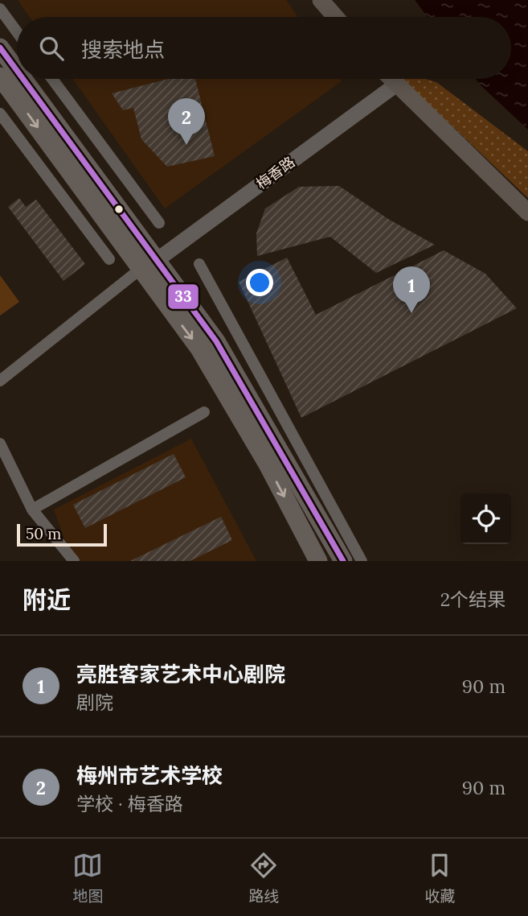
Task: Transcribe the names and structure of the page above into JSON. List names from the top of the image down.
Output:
{
  "streets": {
    "street": ["梅香路"]
  },
  "lines": ["transit line 33"],
  "scale_bar": "50 m",
  "page": {
    "search": "搜索地点",
    "pins": ["2", "1"],
    "scale": "50 m",
    "heading": ["附近", "2个结果"],
    "list": [
      {
        "mark": "1",
        "name": "亮胜客家艺术中心剧院",
        "note": "剧院",
        "value": "90 m"
      },
      {
        "mark": "2",
        "name": "梅州市艺术学校",
        "note": "学校 · 梅香路",
        "value": "90 m"
      }
    ],
    "nav": ["地图", "路线", "收藏"]
  }
}
